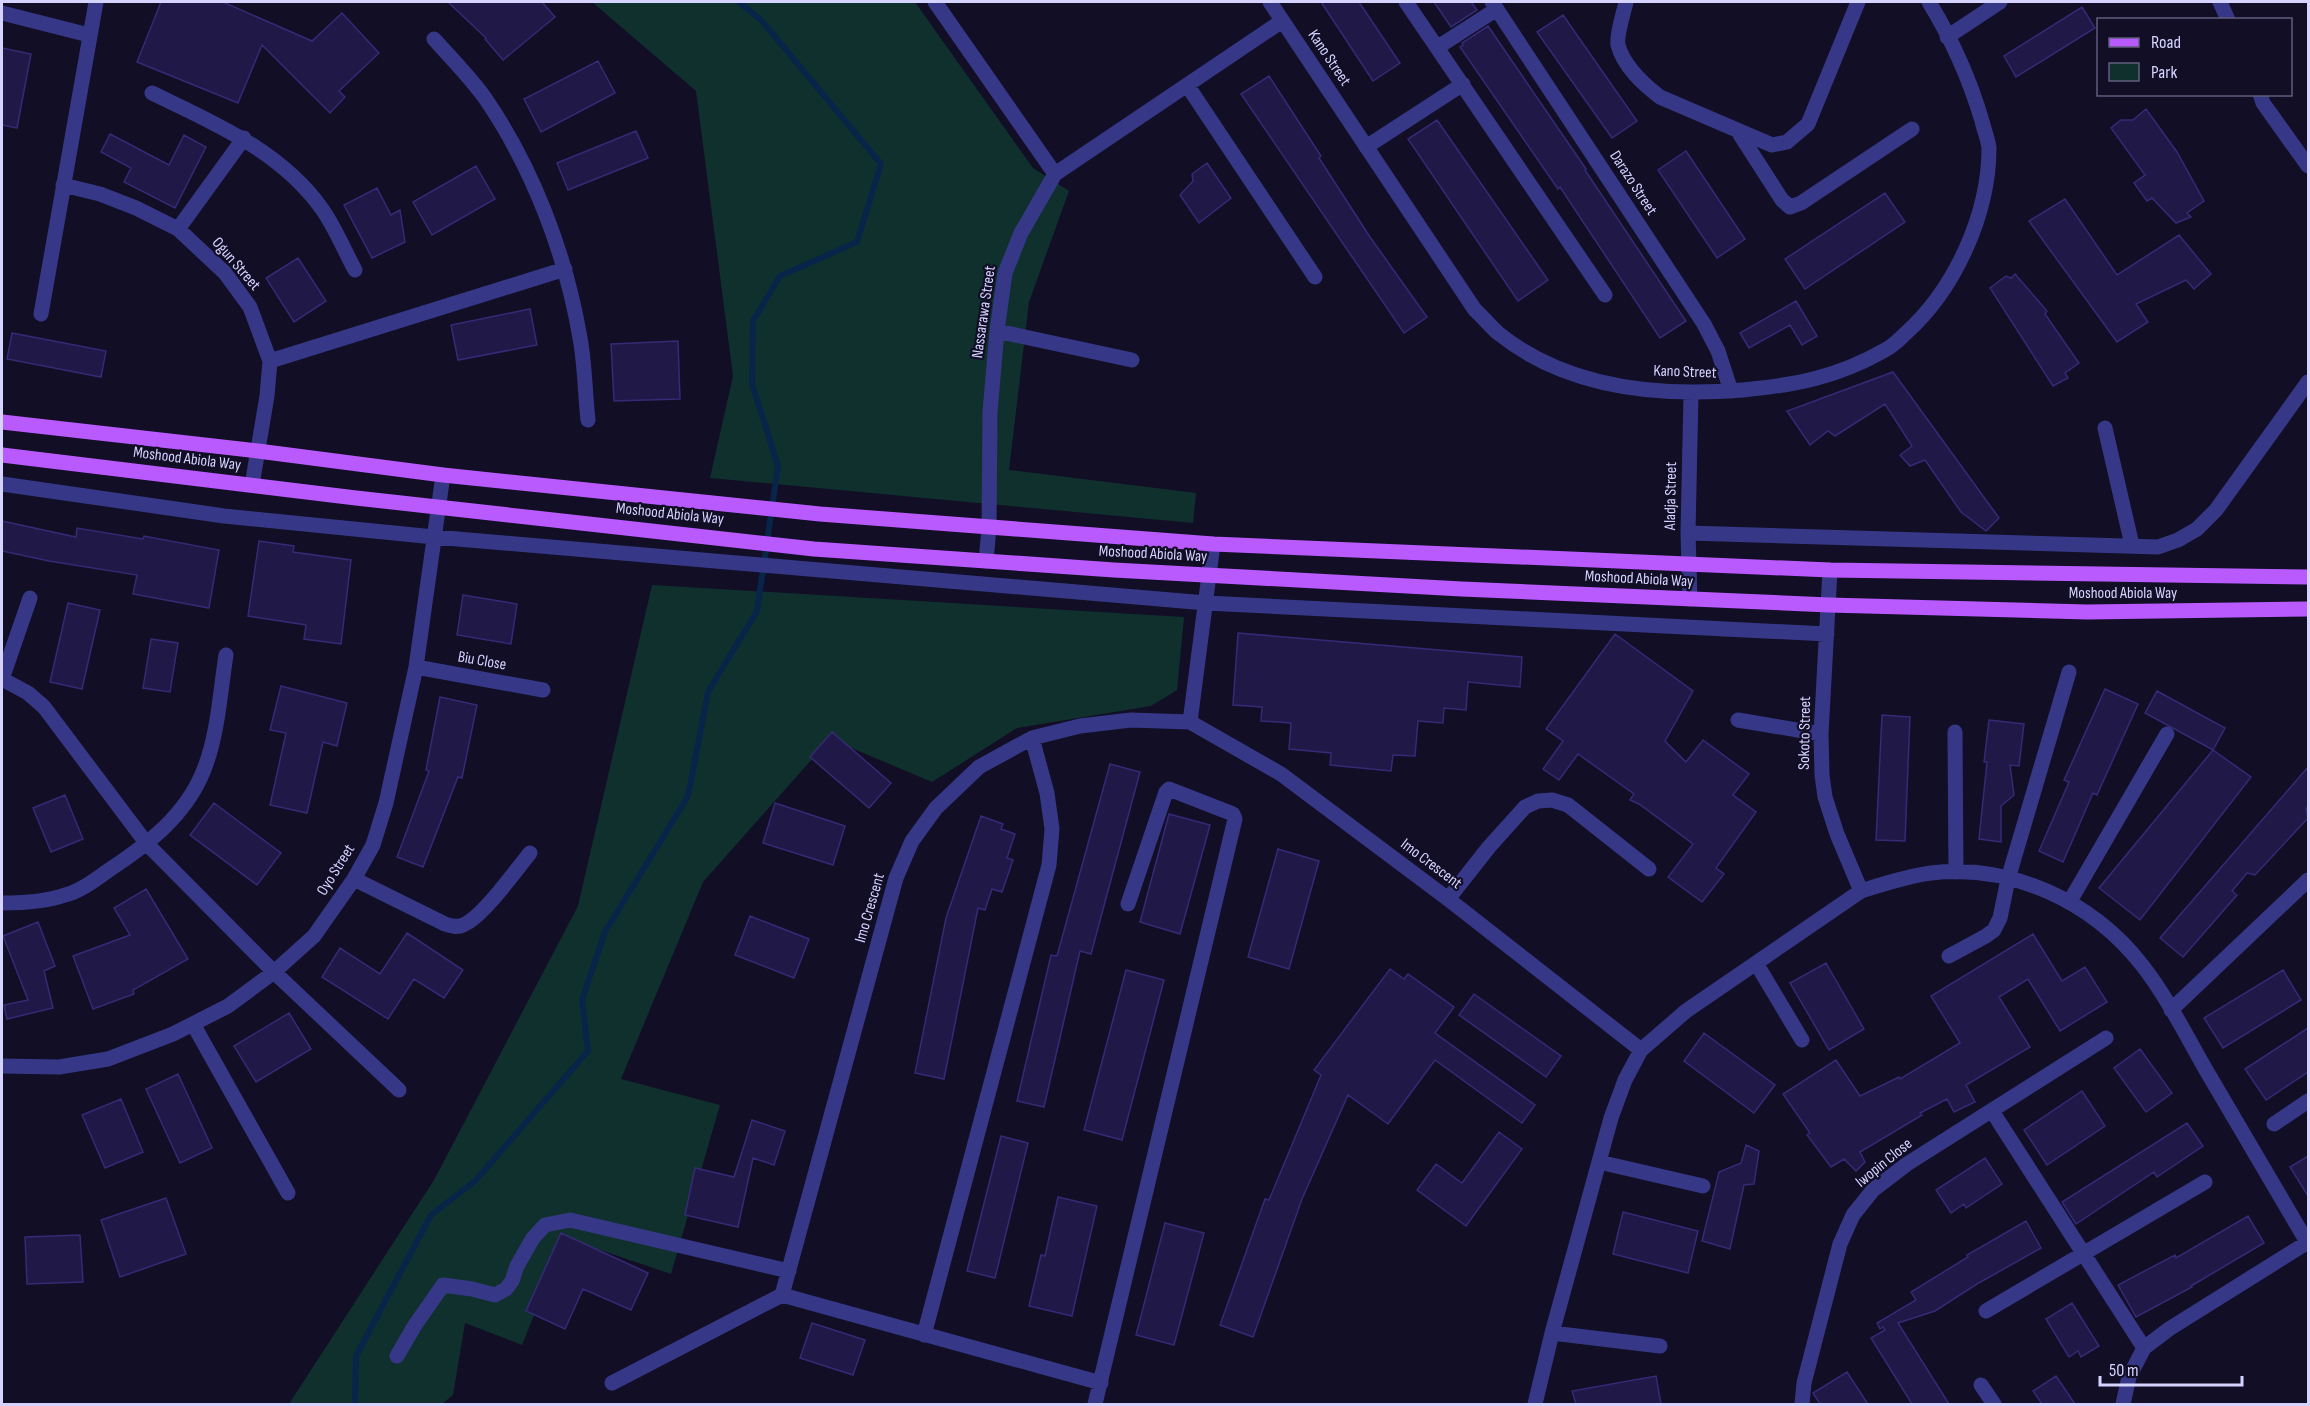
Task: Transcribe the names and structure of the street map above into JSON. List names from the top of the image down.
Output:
{
  "streets": {
    "main road": ["Moshood Abiola Way"],
    "street": [
      "Kano Street",
      "Darazo Street",
      "Ogun Street",
      "Nassarawa Street",
      "Aladja Street",
      "Biu Close",
      "Sokoto Street",
      "Imo Crescent",
      "Oyo Street",
      "Iwopin Close"
    ]
  },
  "crossings": [
    ["Kano Street", "Darazo Street"],
    ["Kano Street", "Nassarawa Street"],
    ["Kano Street", "Aladja Street"],
    ["Ogun Street", "Moshood Abiola Way"],
    ["Nassarawa Street", "Moshood Abiola Way"],
    ["Moshood Abiola Way", "Aladja Street"],
    ["Moshood Abiola Way", "Sokoto Street"],
    ["Moshood Abiola Way", "Oyo Street"],
    ["Biu Close", "Oyo Street"]
  ],
  "legend": ["Road", "Park"],
  "scale_bar": "50 m"
}
